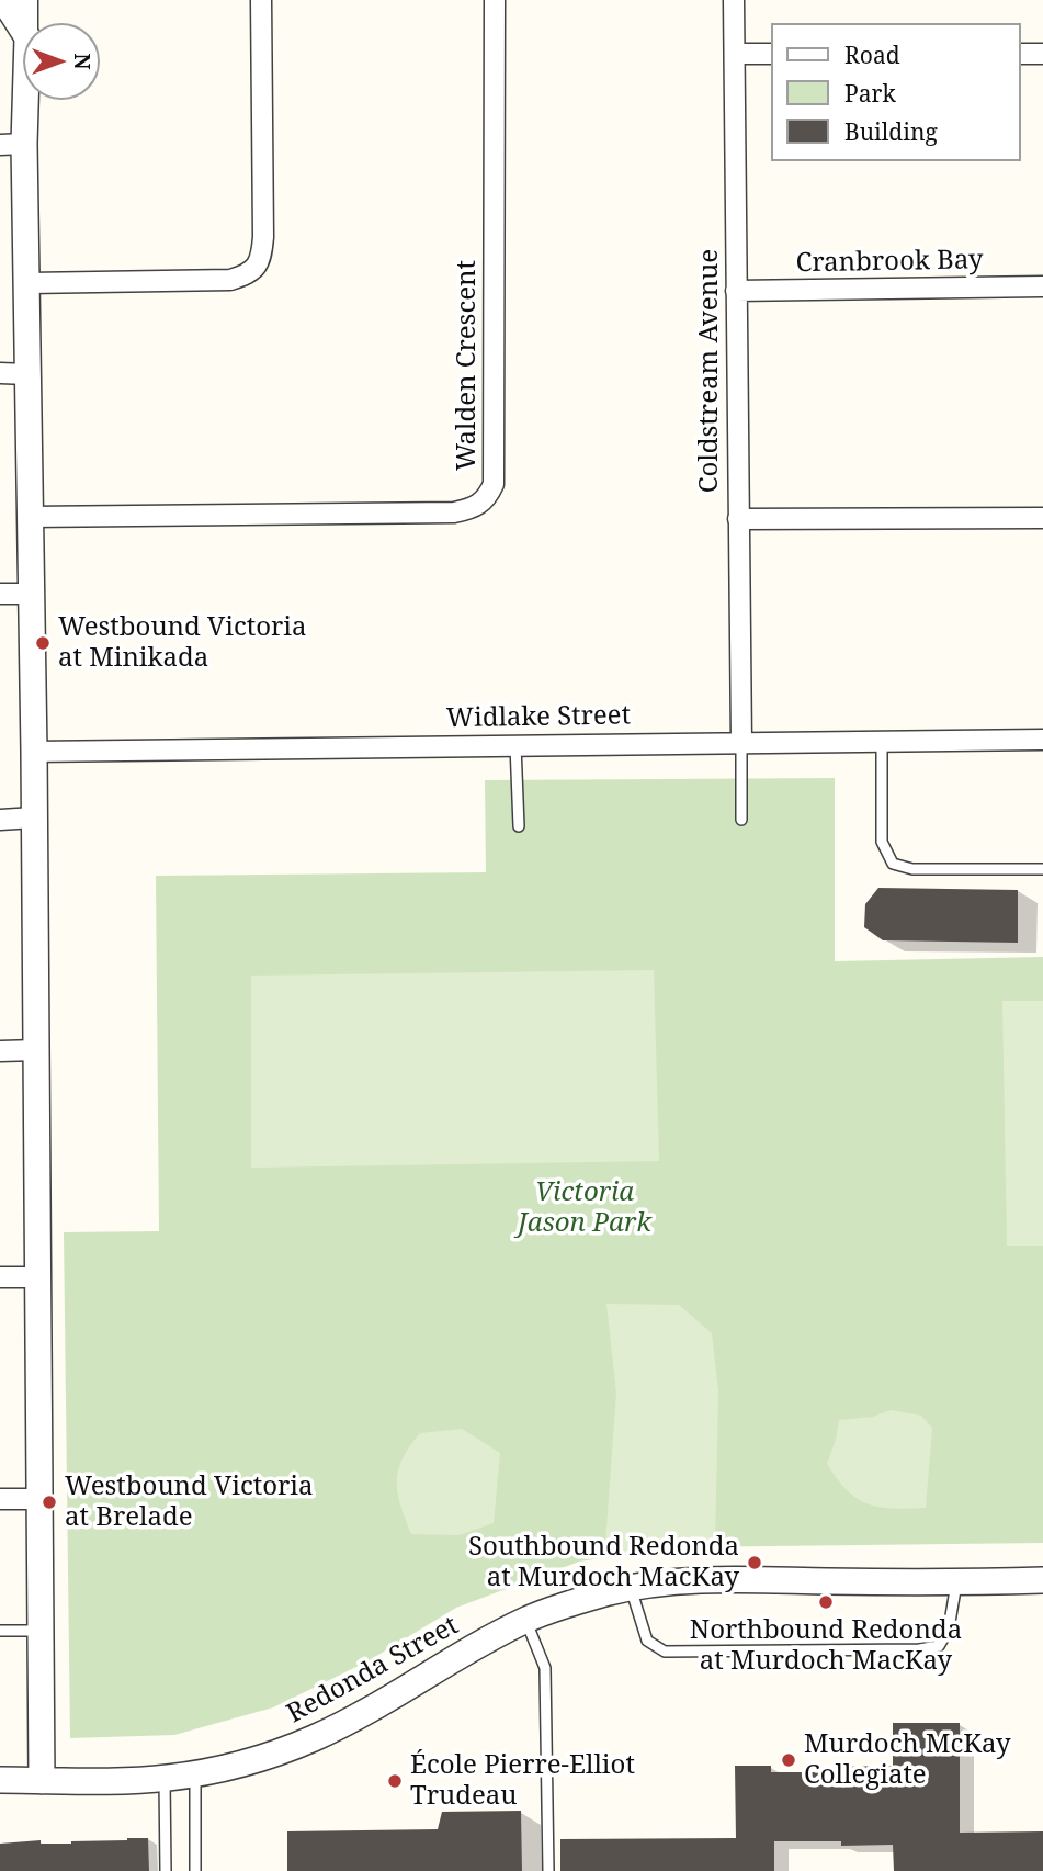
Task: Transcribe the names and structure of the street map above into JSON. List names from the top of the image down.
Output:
{
  "streets": {
    "street": [
      "Cranbrook Bay",
      "Walden Crescent",
      "Coldstream Avenue",
      "Widlake Street",
      "Redonda Street"
    ]
  },
  "crossings": [
    ["Cranbrook Bay", "Coldstream Avenue"],
    ["Coldstream Avenue", "Widlake Street"]
  ],
  "parks": ["Victoria Jason Park"],
  "places": [
    "Westbound Victoria at Minikada",
    "Westbound Victoria at Brelade",
    "Southbound Redonda at Murdoch MacKay",
    "Northbound Redonda at Murdoch MacKay",
    "Murdoch McKay Collegiate",
    "École Pierre-Elliot Trudeau"
  ],
  "legend": ["Road", "Park", "Building"],
  "north": "right"
}
